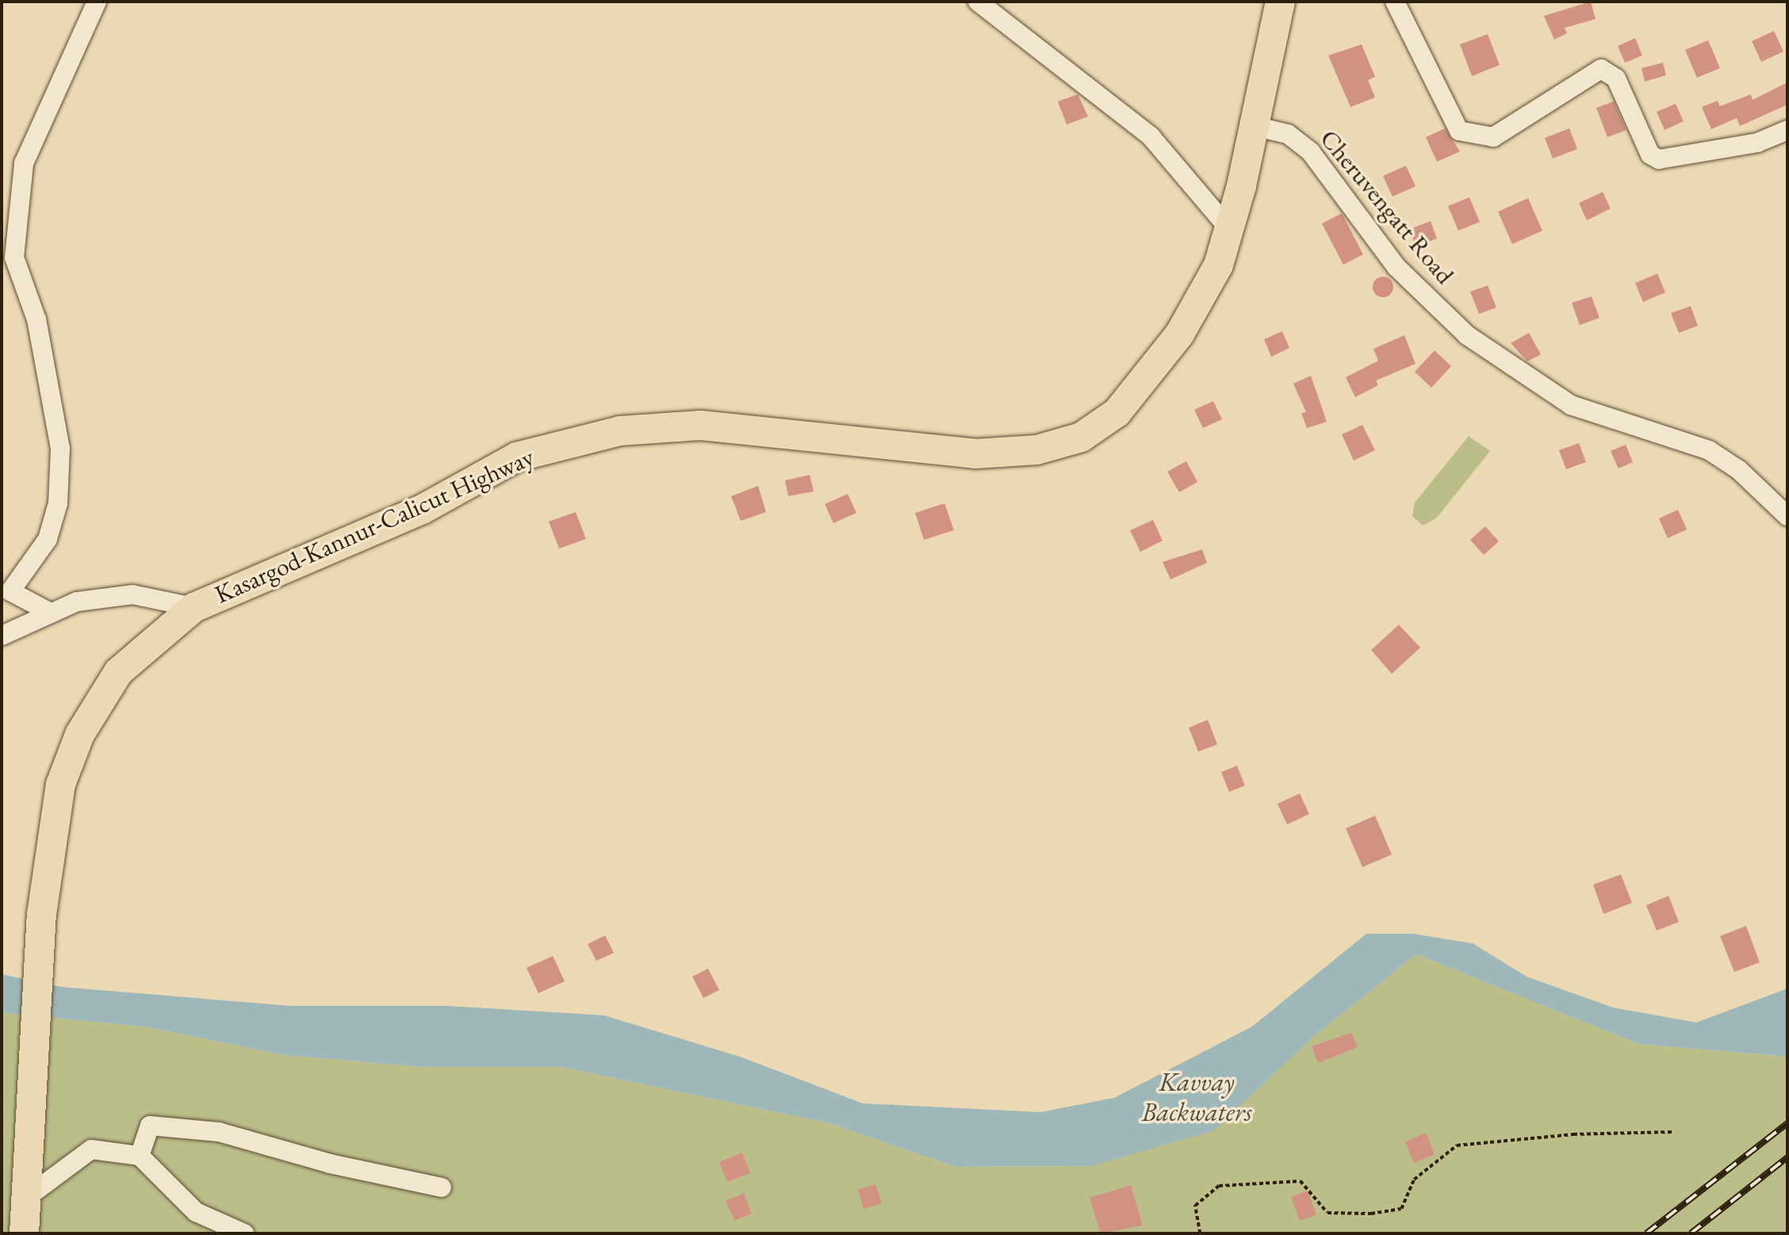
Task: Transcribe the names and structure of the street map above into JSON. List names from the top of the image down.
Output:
{
  "streets": {
    "highway": ["Kasargod-Kannur-Calicut Highway"],
    "street": ["Cheruvengatt Road"]
  },
  "crossings": [
    ["Cheruvengatt Road", "Kasargod-Kannur-Calicut Highway"]
  ],
  "water": ["Kavvay Backwaters"]
}
